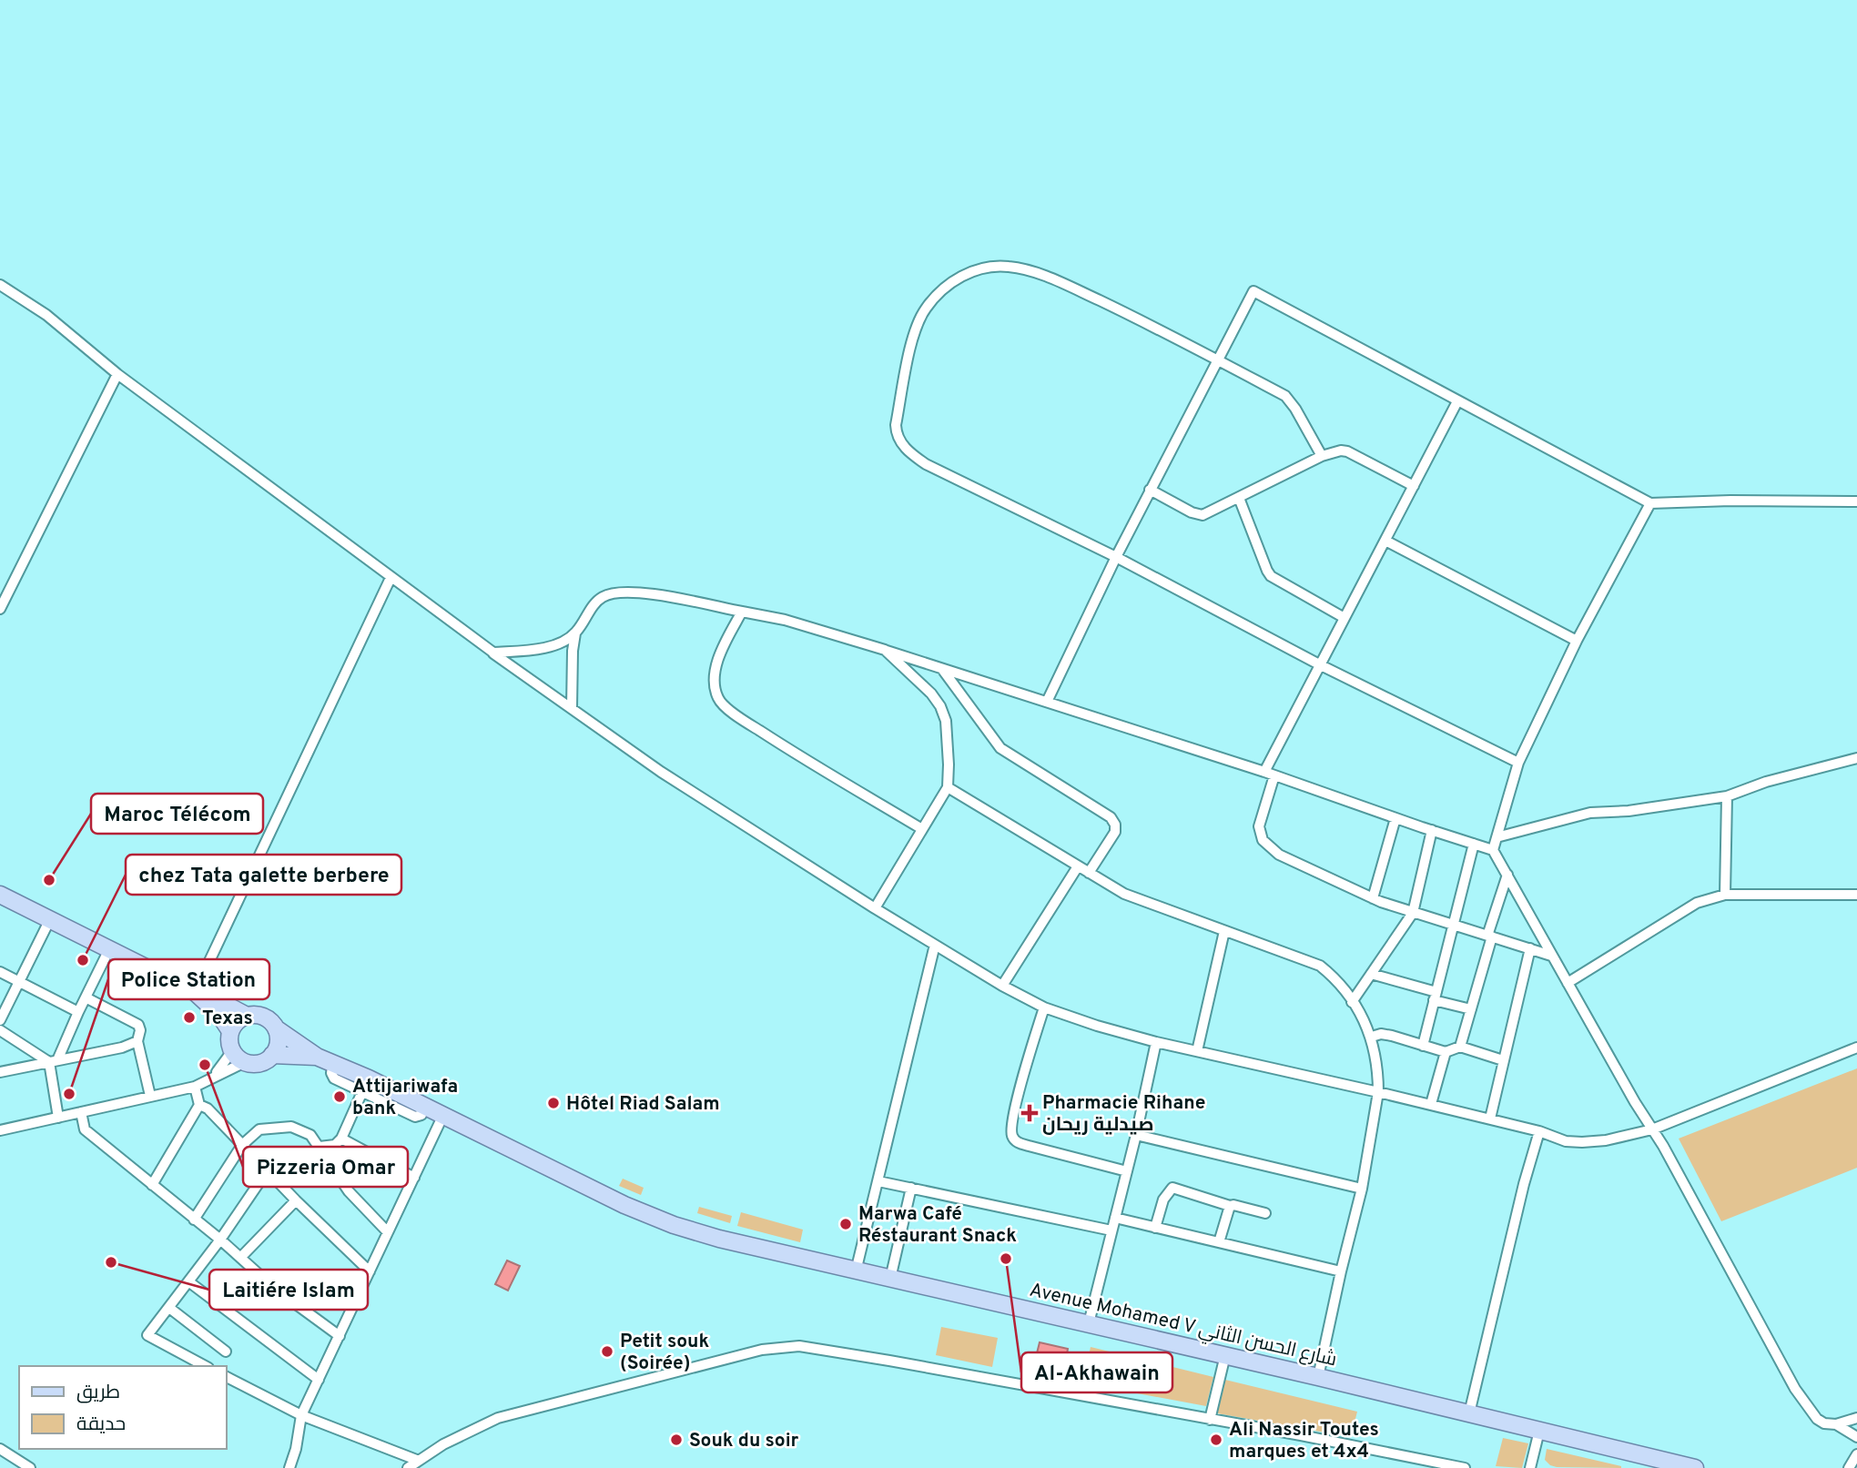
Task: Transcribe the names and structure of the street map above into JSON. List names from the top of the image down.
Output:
{
  "streets": {
    "main road": ["Avenue Mohamed V شارع الحسن الثاني"]
  },
  "places": {
    "other": [
      "Maroc Télécom",
      "chez Tata galette berbere",
      "Texas",
      "Pizzeria Omar",
      "Police Station",
      "Attijariwafa bank",
      "Hôtel Riad Salam",
      "Marwa Café Réstaurant Snack",
      "Al-Akhawain",
      "Laitiére Islam",
      "Petit souk (Soirée)",
      "Souk du soir",
      "Ali Nassir Toutes marques et 4x4"
    ],
    "health": ["Pharmacie Rihane صيدلية ريحان"]
  },
  "legend": ["طريق", "حديقة"]
}
